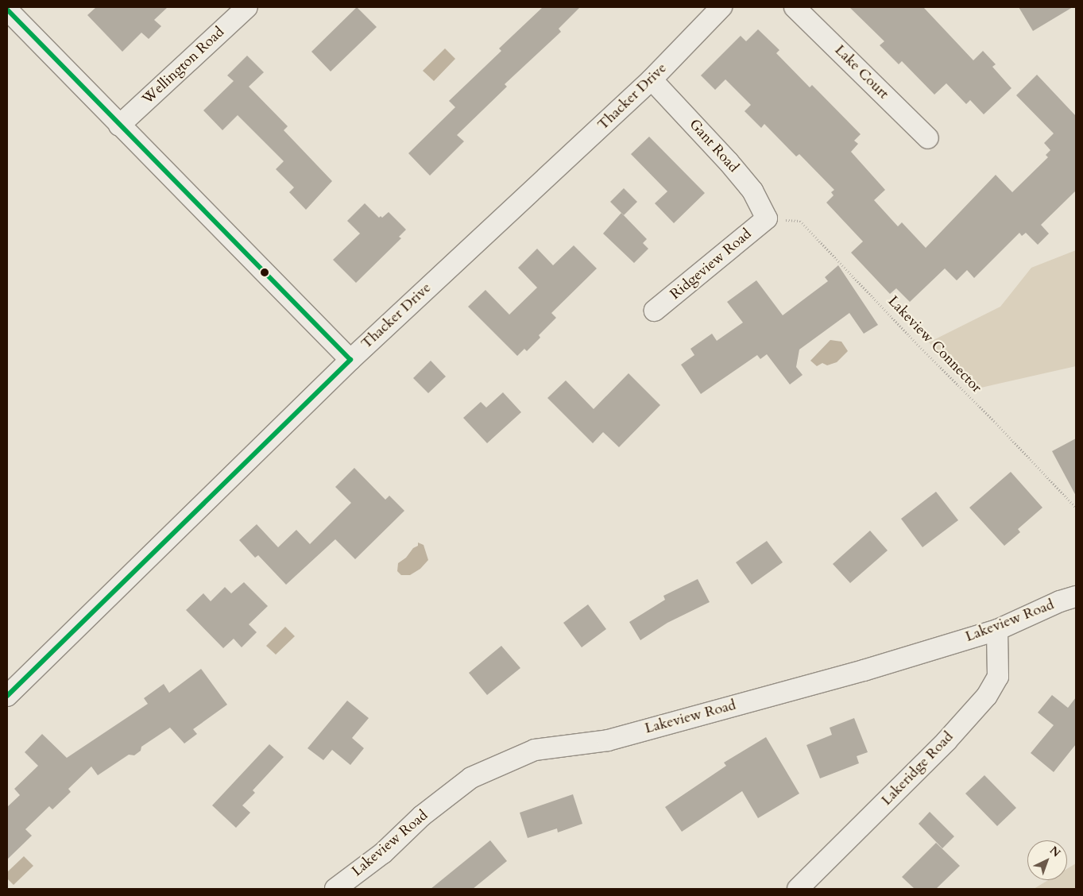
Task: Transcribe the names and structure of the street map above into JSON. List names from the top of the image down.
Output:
{
  "streets": {
    "street": [
      "Wellington Road",
      "Lake Court",
      "Thacker Drive",
      "Gant Road",
      "Ridgeview Road",
      "Lakeview Road",
      "Lakeridge Road"
    ],
    "path": ["Lakeview Connector"]
  },
  "crossings": [
    ["Thacker Drive", "Gant Road"],
    ["Gant Road", "Ridgeview Road"],
    ["Gant Road", "Lakeview Connector"],
    ["Ridgeview Road", "Lakeview Connector"],
    ["Lakeview Road", "Lakeridge Road"]
  ],
  "north": "top right"
}
